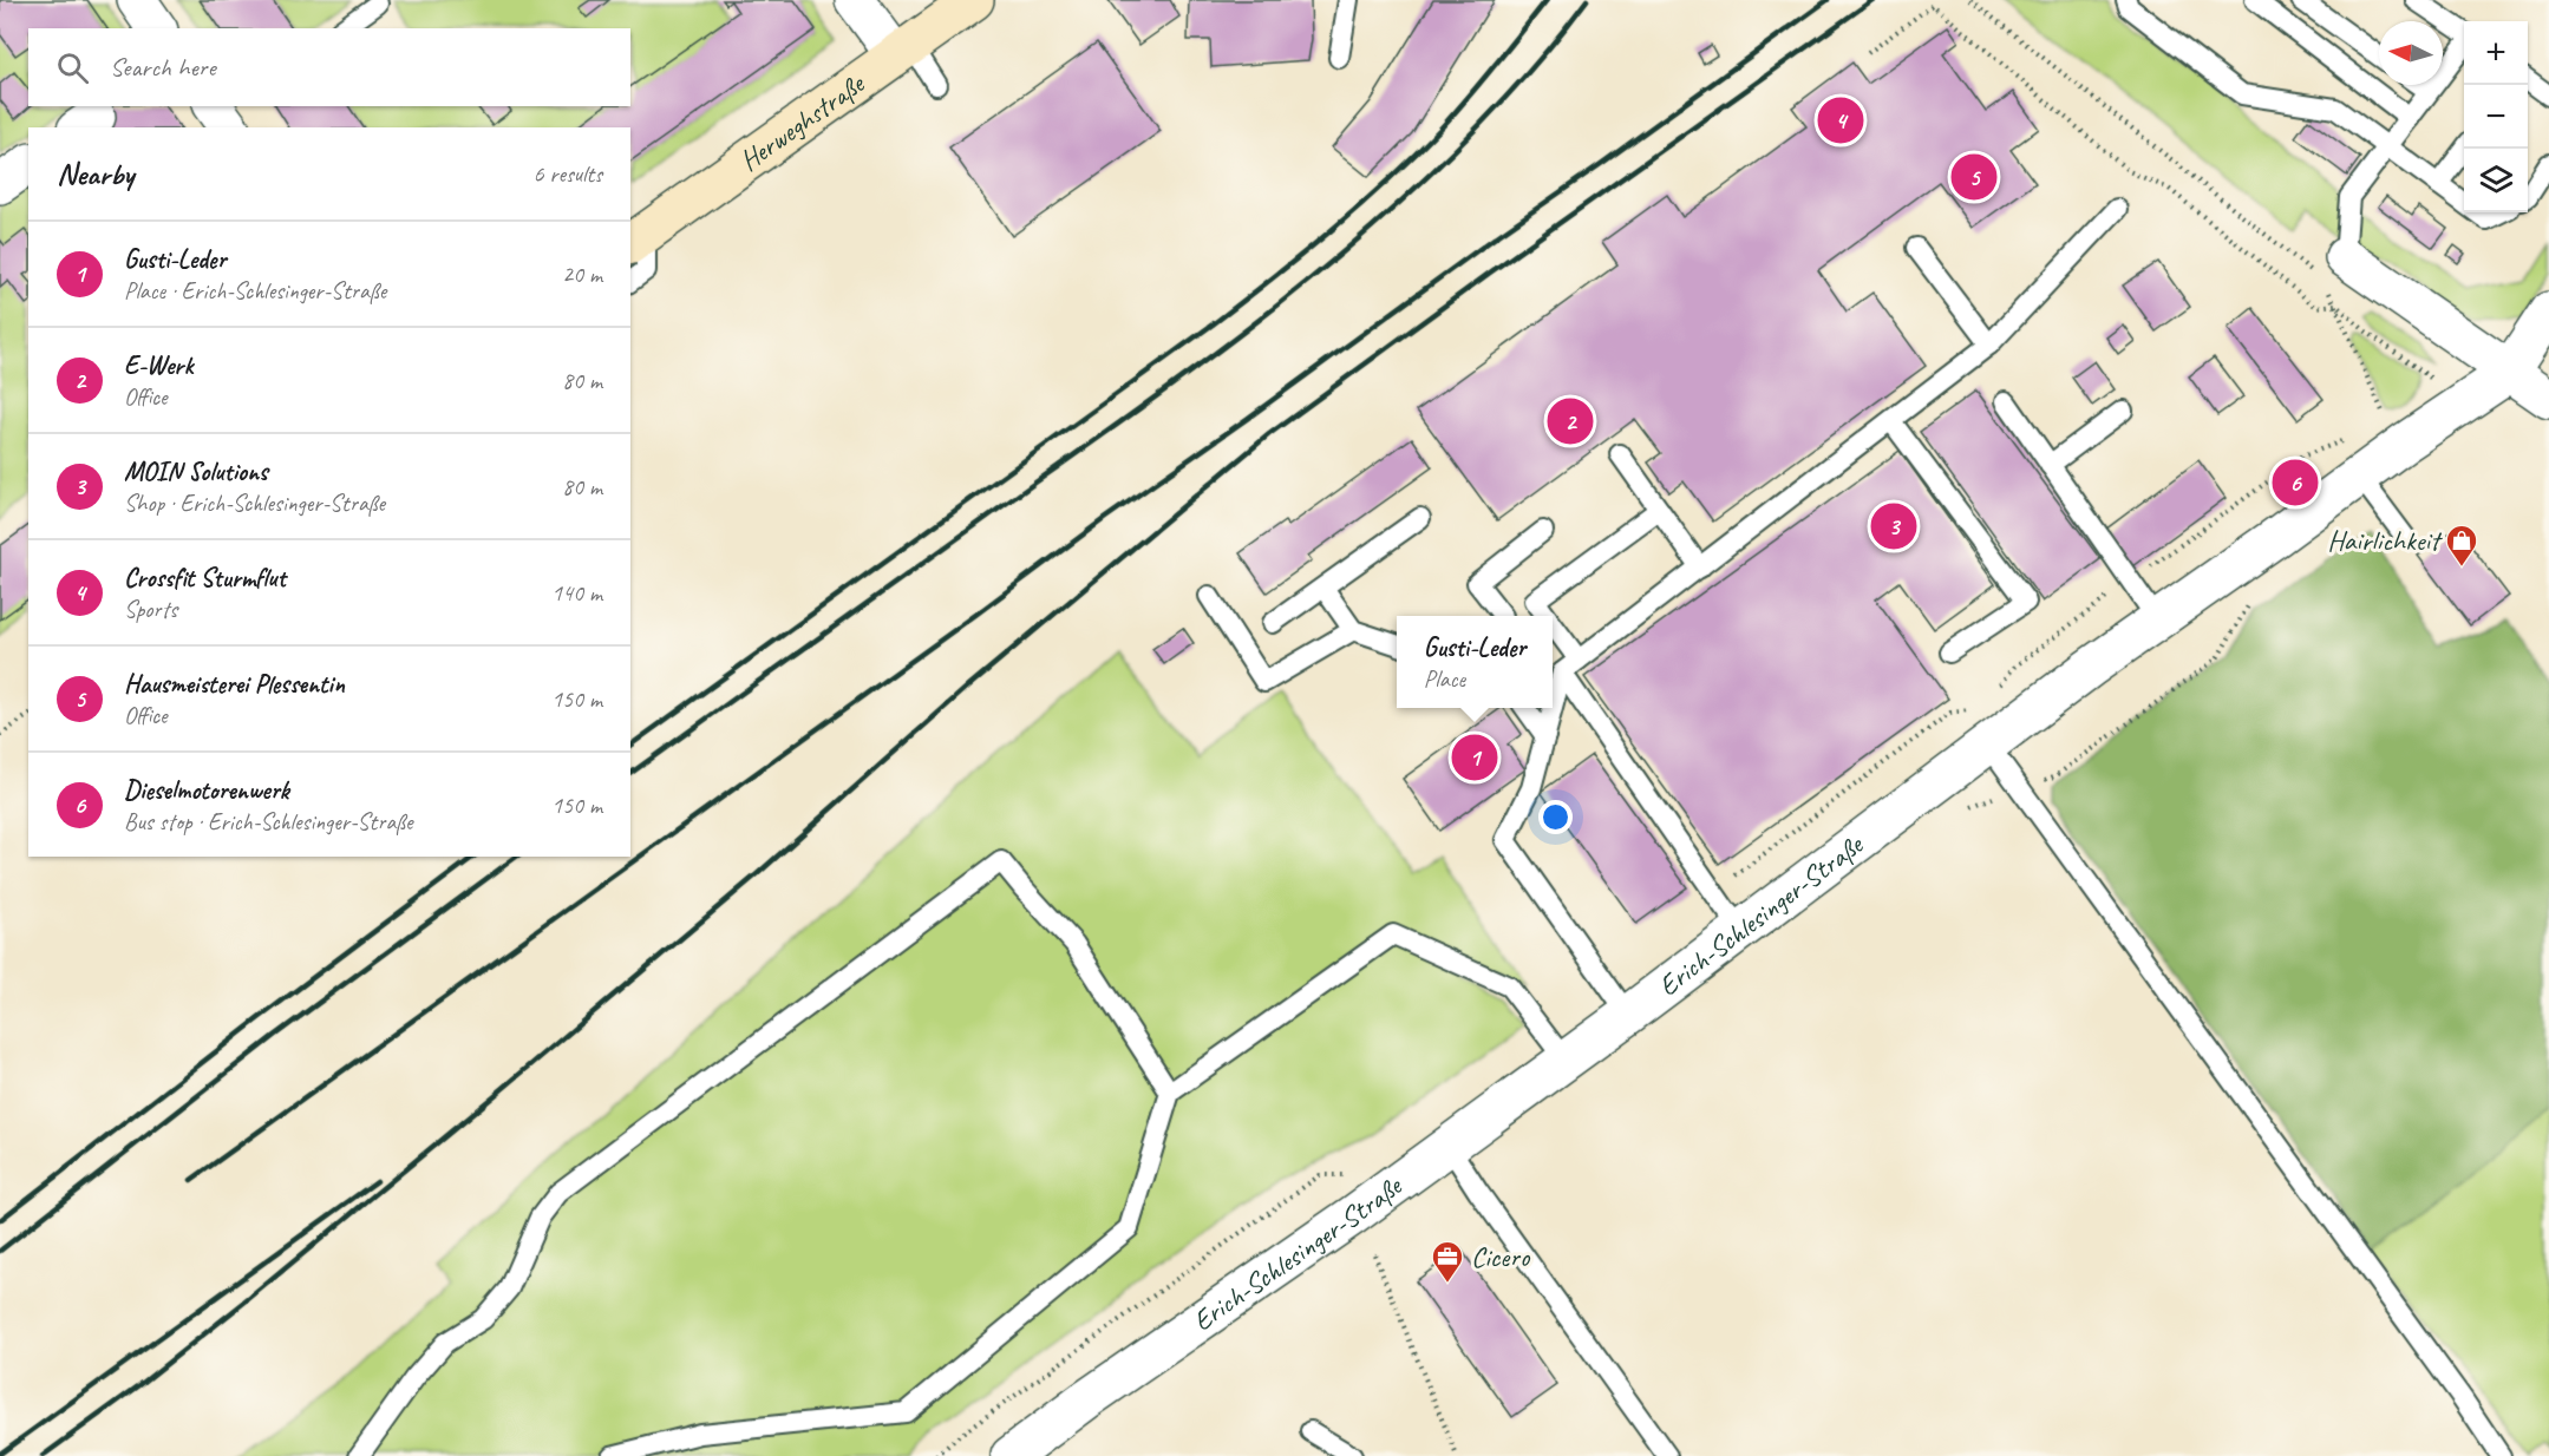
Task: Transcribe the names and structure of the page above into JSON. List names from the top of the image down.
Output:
{
  "streets": {
    "street": ["Herweghstraße", "Erich-Schlesinger-Straße"]
  },
  "places": {
    "shop": ["Hairlichkeit"],
    "office": ["Cicero"]
  },
  "north": "left",
  "page": {
    "map_buttons": ["+", "−"],
    "search": "Search here",
    "pins": [
      "4",
      "5",
      "2",
      "6",
      "3",
      "1"
    ],
    "heading": ["Nearby", "6 results"],
    "list": [
      {
        "mark": "1",
        "name": "Gusti-Leder",
        "note": "Place · Erich-Schlesinger-Straße",
        "value": "20 m"
      },
      {
        "mark": "2",
        "name": "E-Werk",
        "note": "Office",
        "value": "80 m"
      },
      {
        "mark": "3",
        "name": "MOIN Solutions",
        "note": "Shop · Erich-Schlesinger-Straße",
        "value": "80 m"
      },
      {
        "mark": "4",
        "name": "Crossfit Sturmflut",
        "note": "Sports",
        "value": "140 m"
      },
      {
        "mark": "5",
        "name": "Hausmeisterei Plessentin",
        "note": "Office",
        "value": "150 m"
      },
      {
        "mark": "6",
        "name": "Dieselmotorenwerk",
        "note": "Bus stop · Erich-Schlesinger-Straße",
        "value": "150 m"
      }
    ],
    "popup": ["Gusti-Leder", "Place"]
  }
}
